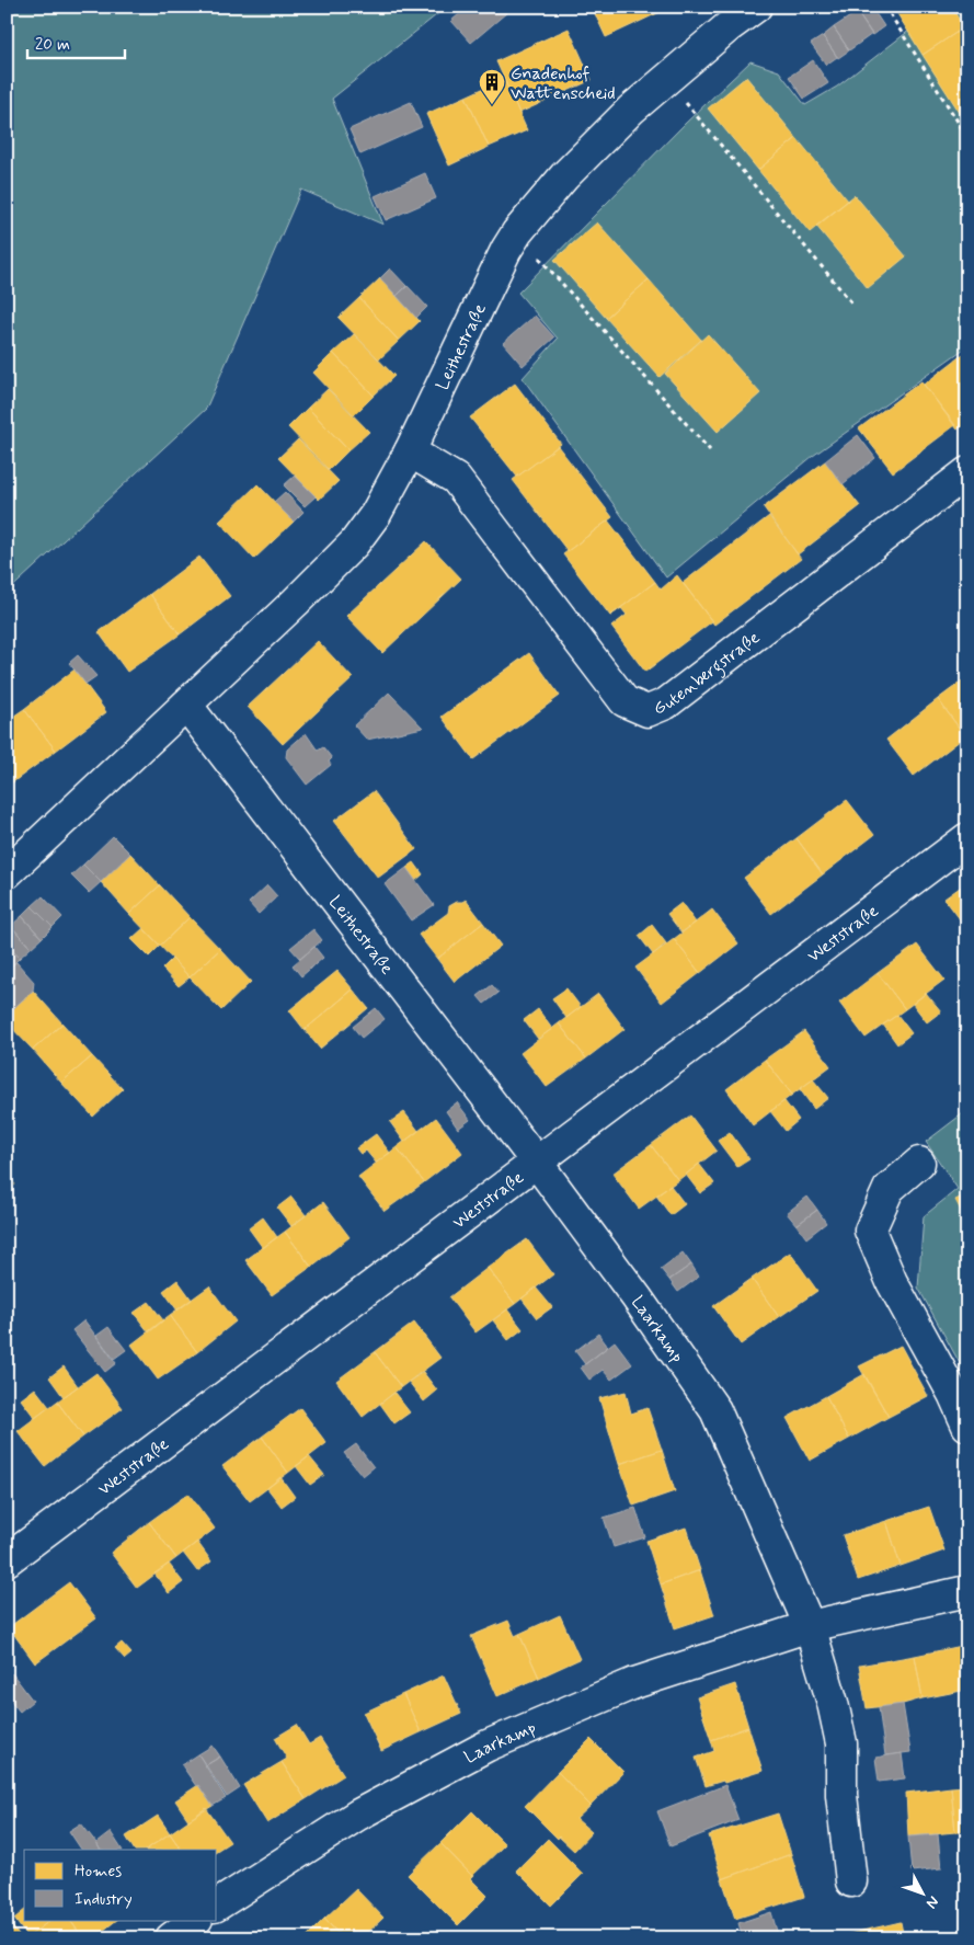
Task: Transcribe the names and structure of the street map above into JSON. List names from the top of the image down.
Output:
{
  "streets": {
    "street": [
      "Leithestraße",
      "Gutenbergstraße",
      "Weststraße",
      "Laarkamp"
    ]
  },
  "crossings": [
    ["Leithestraße", "Gutenbergstraße"],
    ["Leithestraße", "Weststraße"],
    ["Leithestraße", "Laarkamp"],
    ["Weststraße", "Laarkamp"]
  ],
  "places": {
    "building": ["Gnadenhof Wattenscheid"]
  },
  "legend": ["Homes", "Industry"],
  "scale_bar": "20 m",
  "north": "bottom right"
}
